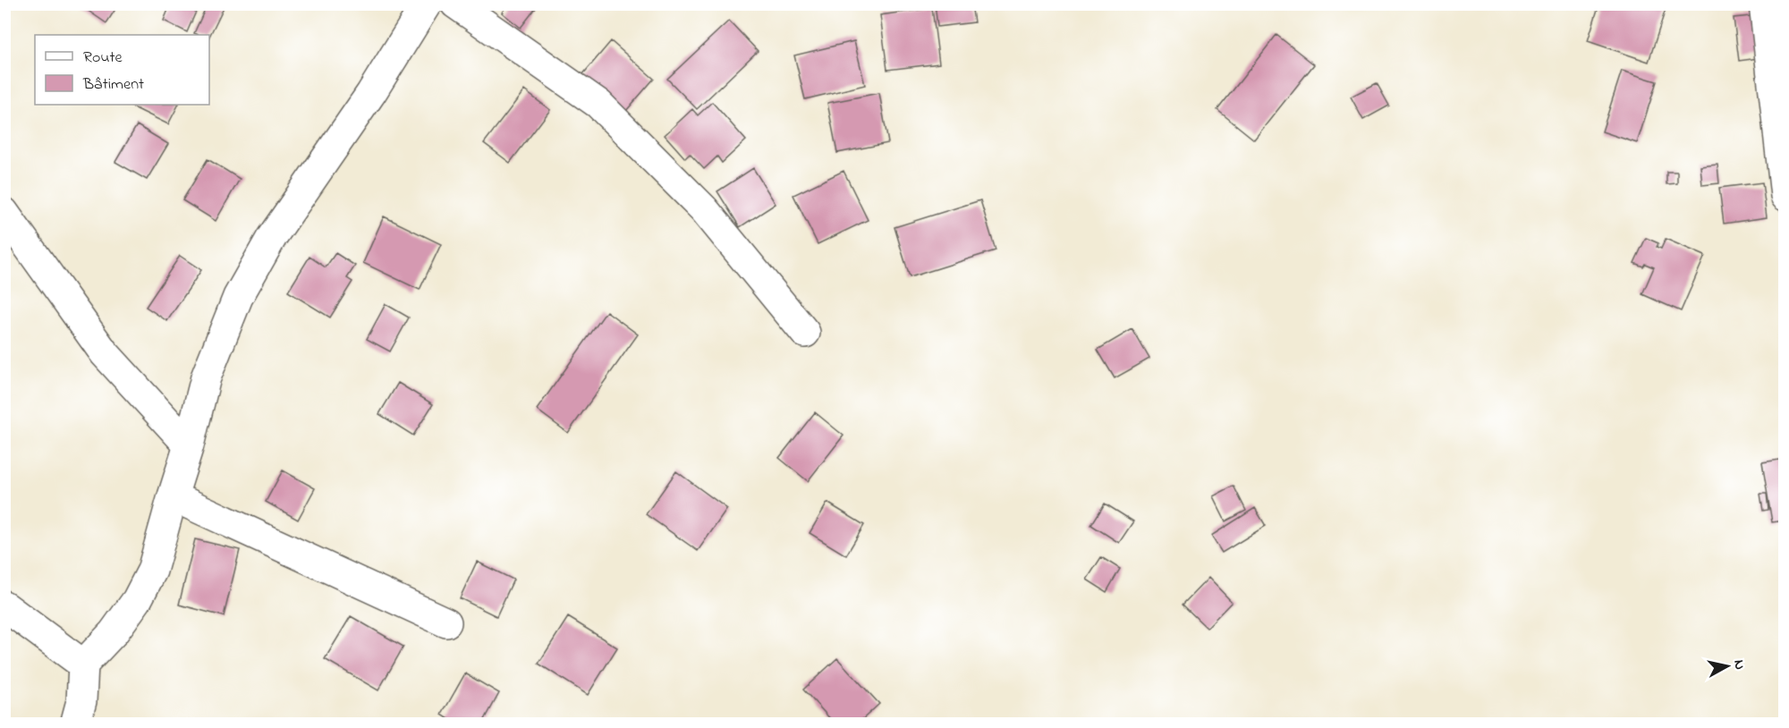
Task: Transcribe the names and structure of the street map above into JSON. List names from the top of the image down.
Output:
{
  "legend": ["Route", "Bâtiment"],
  "north": "right"
}
